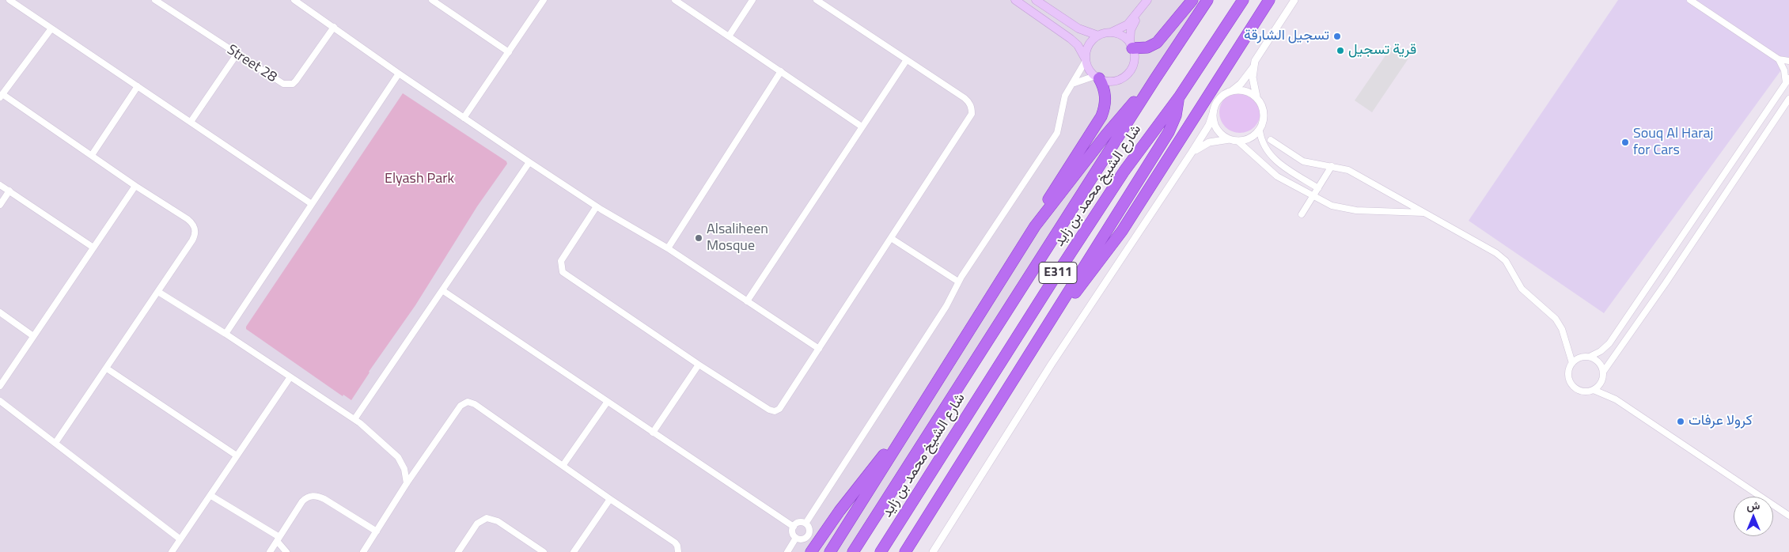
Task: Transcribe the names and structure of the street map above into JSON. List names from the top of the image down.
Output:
{
  "streets": {
    "highway": ["شارع الشيخ محمد بن زايد", "E311"],
    "street": ["Street 28"]
  },
  "parks": ["Elyash Park"],
  "places": [
    "تسجيل الشارقة",
    "قرية تسجيل",
    "Souq Al Haraj for Cars",
    "Alsaliheen Mosque",
    "كرولا عرفات"
  ],
  "north": "top"
}
